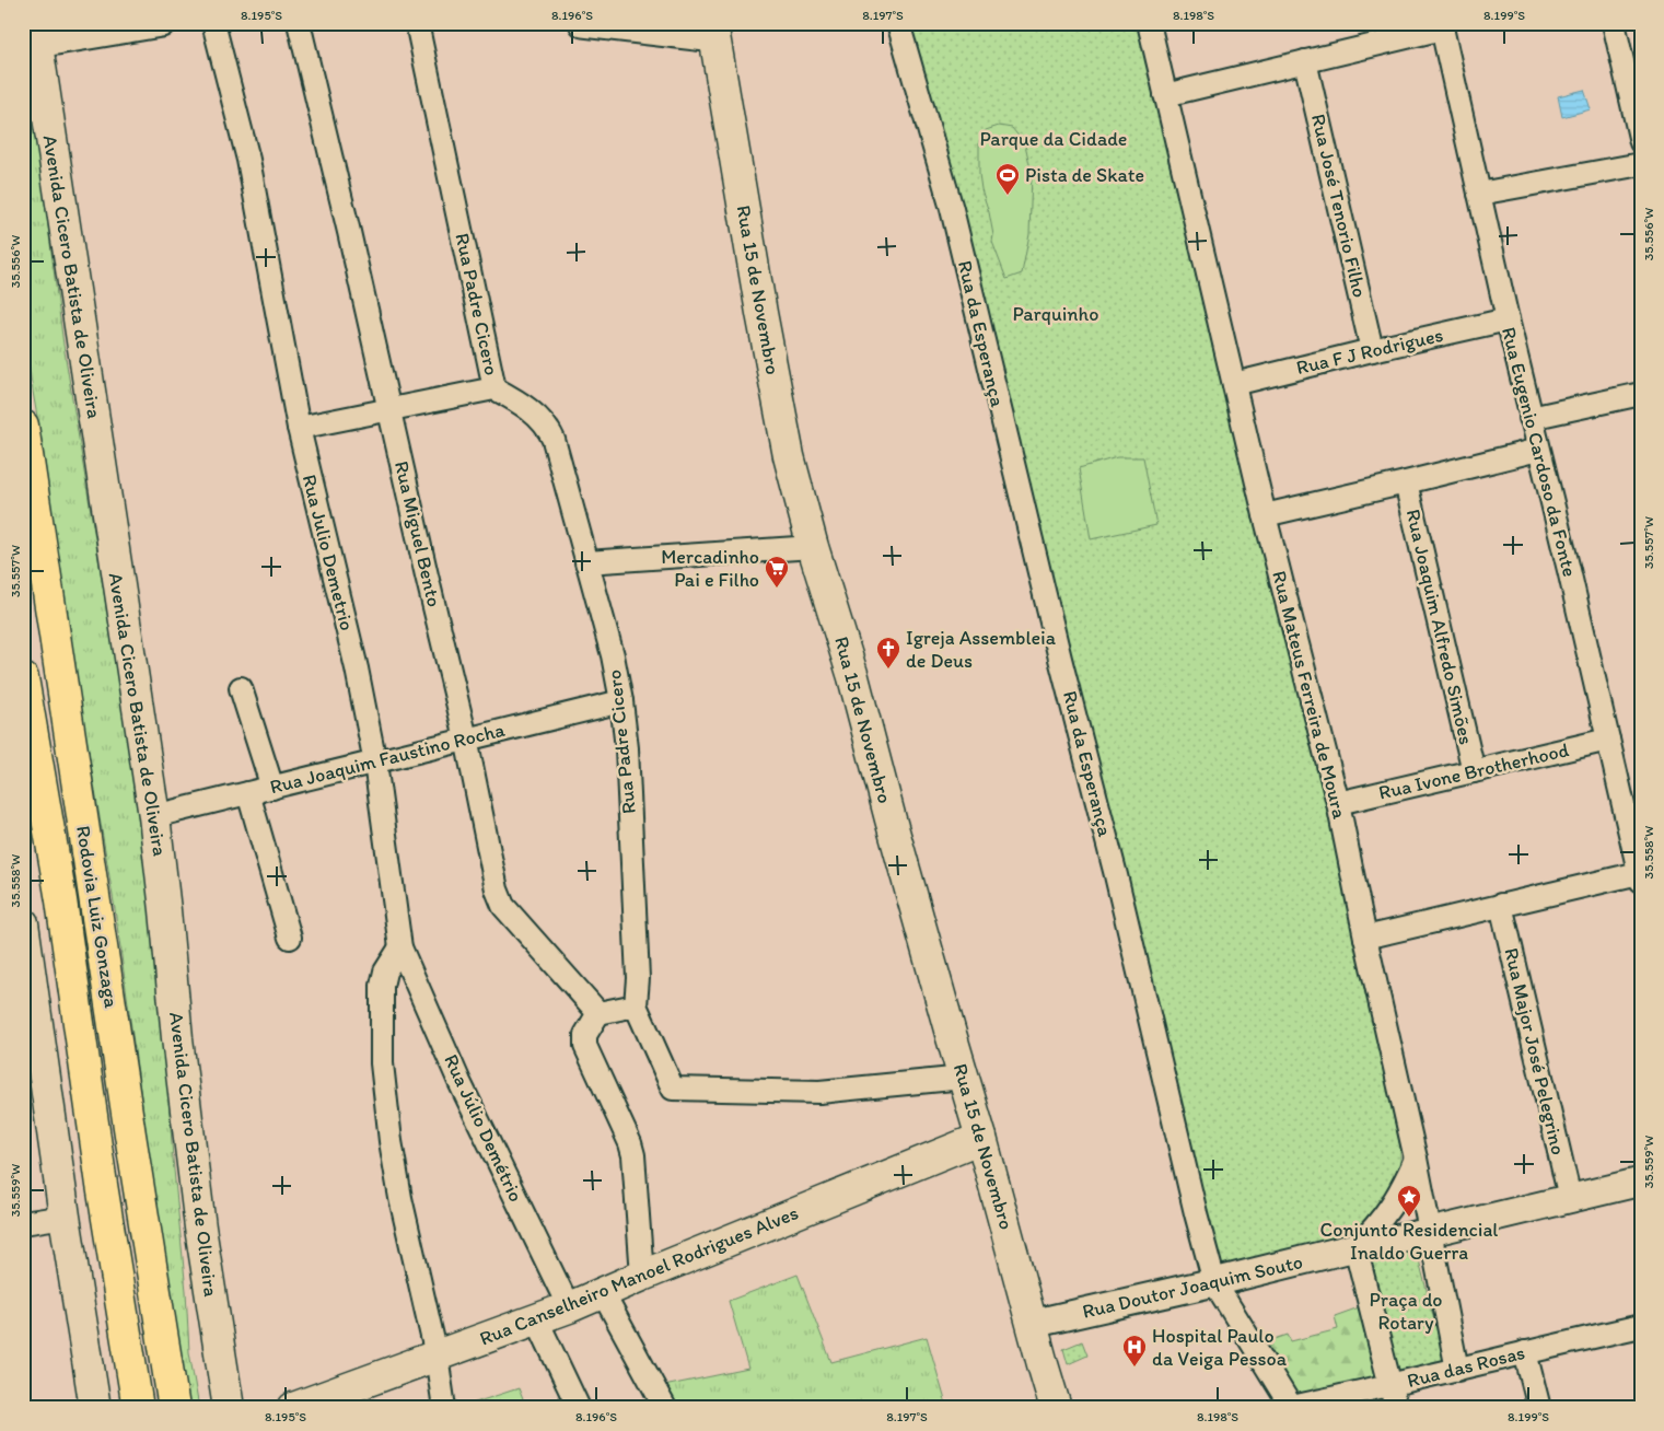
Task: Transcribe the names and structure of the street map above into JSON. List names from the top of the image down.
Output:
{
  "streets": {
    "highway": ["Rodovia Luiz Gonzaga"],
    "main road": ["Avenida Cicero Batista de Oliveira", "Rua 15 de Novembro", "Rua Canselheiro Manoel Rodrigues Alves"],
    "street": [
      "Rua José Tenorio Filho",
      "Rua Padre Cicero",
      "Rua da Esperança",
      "Rua F J Rodrigues",
      "Rua Eugenio Cardoso da Fonte",
      "Rua Miguel Bento",
      "Rua Julio Demetrio",
      "Rua Joaquim Alfredo Simões",
      "Rua Mateus Ferreira de Moura",
      "Rua Joaquim Faustino Rocha",
      "Rua Ivone Brotherhood",
      "Rua Major José Pelegrino",
      "Rua Júlio Demétrio",
      "Rua Doutor Joaquim Souto",
      "Rua das Rosas"
    ]
  },
  "crossings": [
    ["Rua José Tenorio Filho", "Rua F J Rodrigues"],
    ["Avenida Cicero Batista de Oliveira", "Rua Joaquim Faustino Rocha"],
    ["Rua 15 de Novembro", "Rua Canselheiro Manoel Rodrigues Alves"],
    ["Rua 15 de Novembro", "Rua Doutor Joaquim Souto"],
    ["Rua Padre Cicero", "Rua Joaquim Faustino Rocha"],
    ["Rua da Esperança", "Rua Doutor Joaquim Souto"],
    ["Rua da Esperança", "Rua das Rosas"],
    ["Rua F J Rodrigues", "Rua Eugenio Cardoso da Fonte"],
    ["Rua F J Rodrigues", "Rua Mateus Ferreira de Moura"],
    ["Rua Eugenio Cardoso da Fonte", "Rua Ivone Brotherhood"],
    ["Rua Miguel Bento", "Rua Joaquim Faustino Rocha"],
    ["Rua Julio Demetrio", "Rua Joaquim Faustino Rocha"],
    ["Rua Julio Demetrio", "Rua Júlio Demétrio"],
    ["Rua Joaquim Alfredo Simões", "Rua Ivone Brotherhood"],
    ["Rua Mateus Ferreira de Moura", "Rua Ivone Brotherhood"],
    ["Rua Mateus Ferreira de Moura", "Rua Doutor Joaquim Souto"],
    ["Rua Mateus Ferreira de Moura", "Rua das Rosas"],
    ["Rua Major José Pelegrino", "Rua Doutor Joaquim Souto"],
    ["Rua Júlio Demétrio", "Rua Canselheiro Manoel Rodrigues Alves"]
  ],
  "parks": ["Parque da Cidade", "Parquinho", "Praça do Rotary"],
  "places": {
    "sports": ["Pista de Skate"],
    "supermarket": ["Mercadinho Pai e Filho"],
    "church": ["Igreja Assembleia de Deus"],
    "place": ["Conjunto Residencial Inaldo Guerra"],
    "hospital": ["Hospital Paulo da Veiga Pessoa"]
  },
  "coordinates": [
    "8.195°S",
    "8.196°S",
    "8.197°S",
    "8.198°S",
    "8.199°S",
    "35.556°W",
    "35.557°W",
    "35.558°W",
    "35.559°W"
  ]
}
